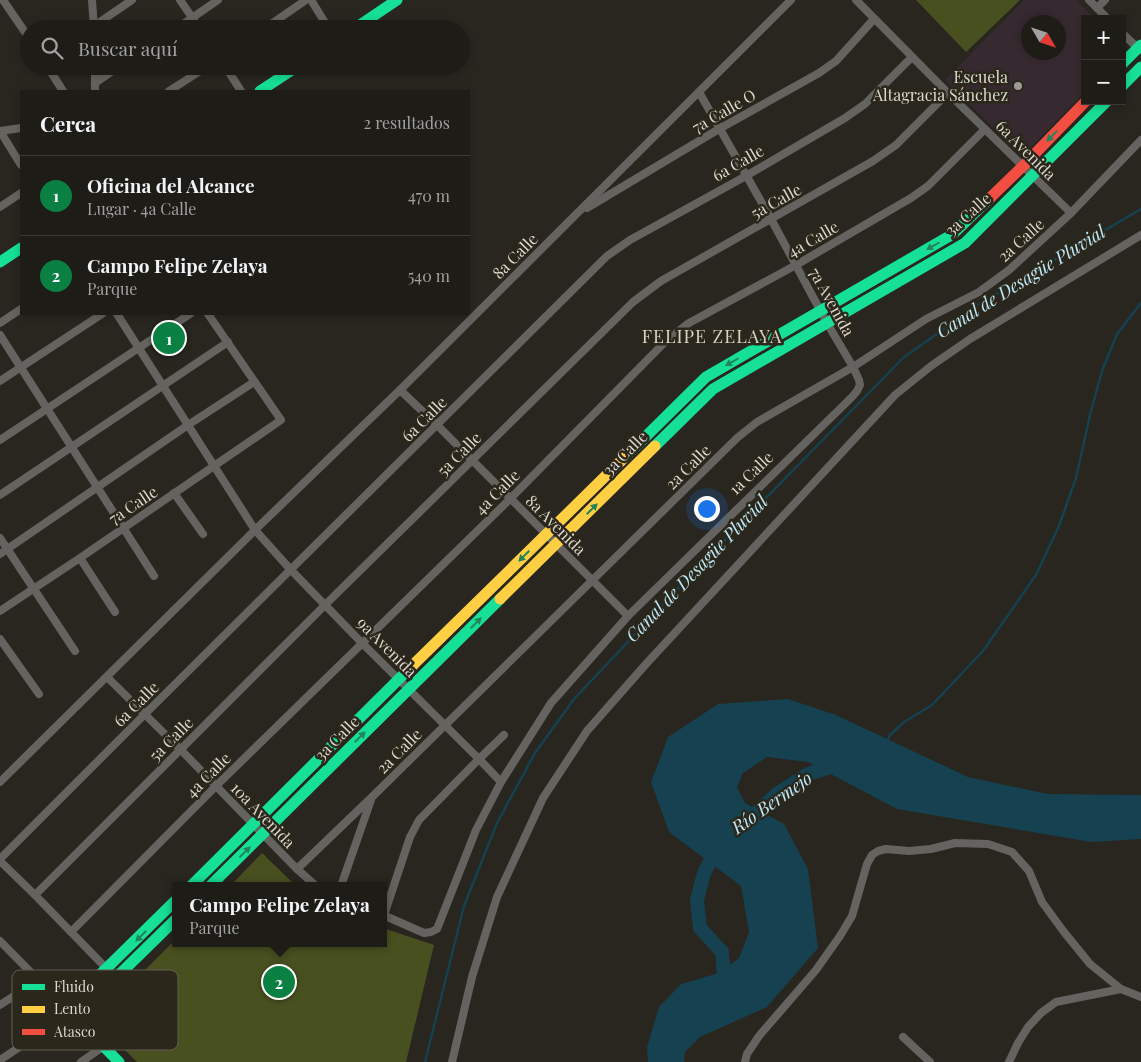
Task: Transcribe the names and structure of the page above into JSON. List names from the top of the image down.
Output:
{
  "streets": {
    "street": [
      "7a Calle O",
      "6a Avenida",
      "6a Calle",
      "5a Calle",
      "3a Calle",
      "4a Calle",
      "2a Calle",
      "8a Calle",
      "7a Avenida",
      "1a Calle",
      "7a Calle",
      "8a Avenida",
      "9a Avenida",
      "10a Avenida"
    ]
  },
  "crossings": [
    ["7a Calle O", "6a Avenida"],
    ["7a Calle O", "8a Calle"],
    ["7a Calle O", "7a Avenida"],
    ["6a Avenida", "6a Calle"],
    ["6a Avenida", "5a Calle"],
    ["6a Avenida", "3a Calle"],
    ["6a Avenida", "4a Calle"],
    ["6a Avenida", "2a Calle"],
    ["6a Calle", "7a Avenida"],
    ["6a Calle", "8a Avenida"],
    ["6a Calle", "9a Avenida"],
    ["6a Calle", "10a Avenida"],
    ["5a Calle", "7a Avenida"],
    ["5a Calle", "8a Avenida"],
    ["5a Calle", "9a Avenida"],
    ["5a Calle", "10a Avenida"],
    ["3a Calle", "7a Avenida"],
    ["3a Calle", "8a Avenida"],
    ["3a Calle", "9a Avenida"],
    ["3a Calle", "10a Avenida"],
    ["4a Calle", "7a Avenida"],
    ["4a Calle", "8a Avenida"],
    ["4a Calle", "9a Avenida"],
    ["4a Calle", "10a Avenida"],
    ["2a Calle", "7a Avenida"],
    ["2a Calle", "1a Calle"],
    ["2a Calle", "8a Avenida"],
    ["2a Calle", "9a Avenida"],
    ["2a Calle", "10a Avenida"],
    ["8a Calle", "7a Avenida"],
    ["8a Calle", "8a Avenida"],
    ["8a Calle", "9a Avenida"],
    ["8a Calle", "10a Avenida"],
    ["7a Avenida", "1a Calle"],
    ["1a Calle", "8a Avenida"],
    ["1a Calle", "9a Avenida"],
    ["7a Calle", "9a Avenida"]
  ],
  "districts": ["FELIPE ZELAYA"],
  "water": ["Canal de Desagüe Pluvial", "Río Bermejo"],
  "places": ["Escuela Altagracia Sánchez"],
  "legend": ["Fluido", "Lento", "Atasco"],
  "north": "bottom right",
  "page": {
    "map_buttons": ["+", "−"],
    "search": "Buscar aquí",
    "heading": ["Cerca", "2 resultados"],
    "list": [
      {
        "mark": "1",
        "name": "Oficina del Alcance",
        "note": "Lugar · 4a Calle",
        "value": "470 m"
      },
      {
        "mark": "2",
        "name": "Campo Felipe Zelaya",
        "note": "Parque",
        "value": "540 m"
      }
    ],
    "pins": ["1", "2"],
    "popup": ["Campo Felipe Zelaya", "Parque"]
  }
}
